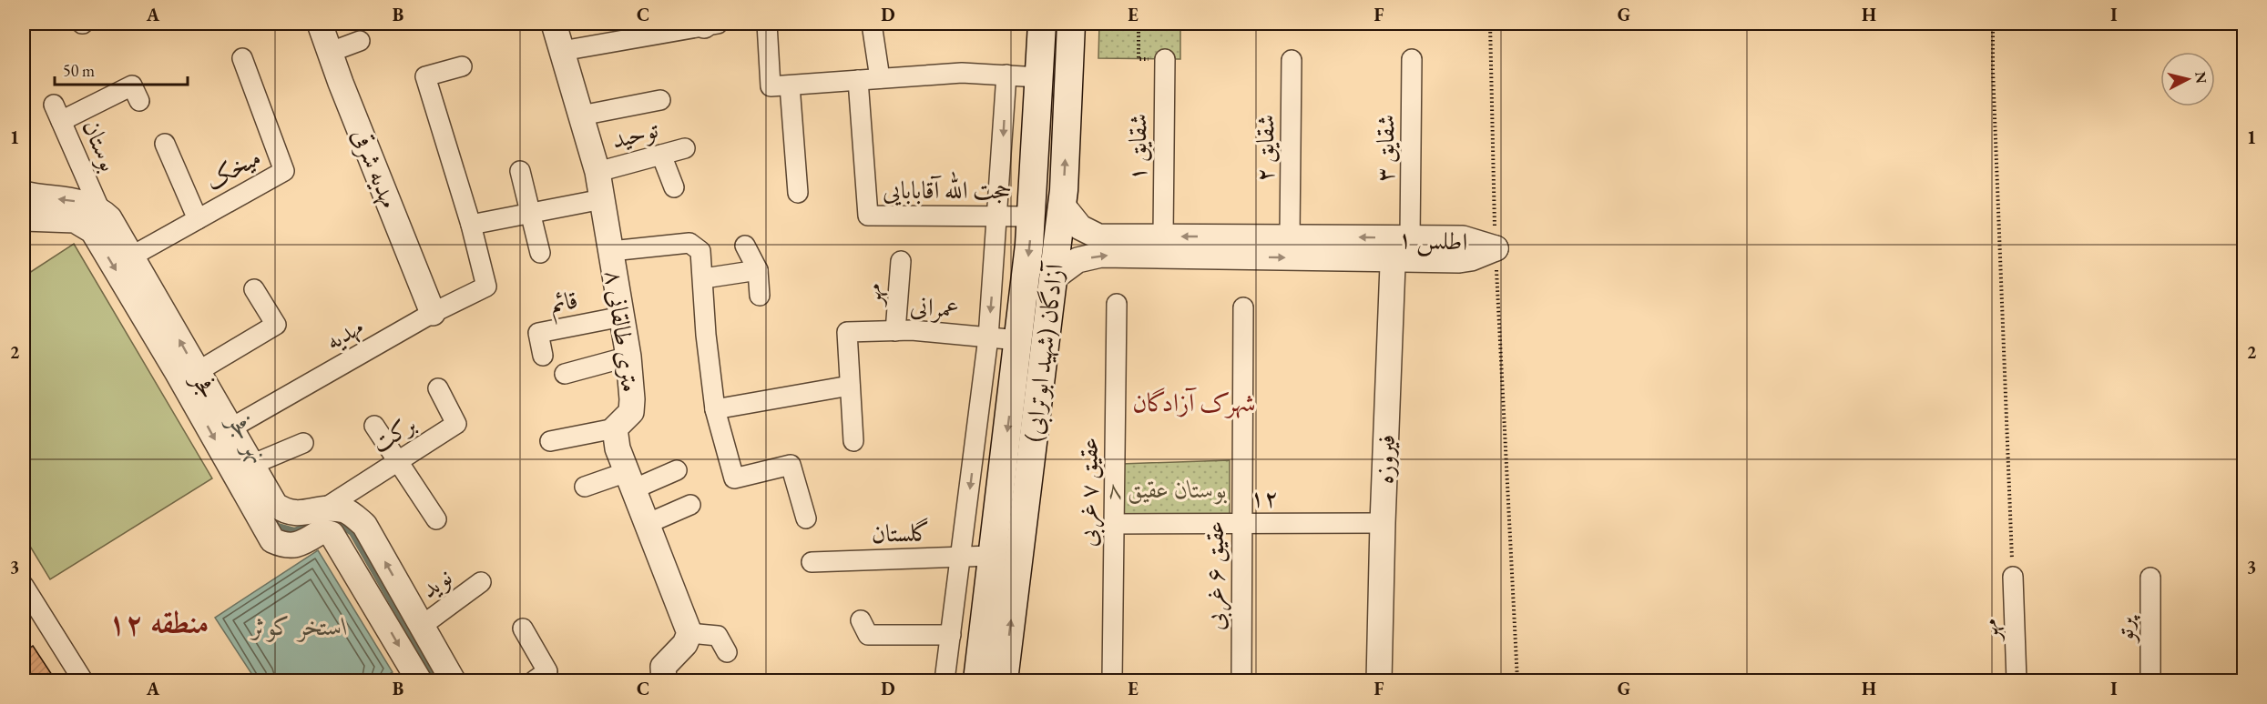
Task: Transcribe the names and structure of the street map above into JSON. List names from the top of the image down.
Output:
{
  "streets": {
    "main road": ["آزادگان (شهید ابوترابی)"],
    "street": [
      "توحید",
      "بوستان",
      "شقایق ۱",
      "شقایق ۲",
      "شقایق ۳",
      "مهدیه شرقی",
      "میخک",
      "حجت الله آقابابایی",
      "اطلس ۱",
      "مهر",
      "قائم",
      "عمرانی",
      "۸ متری طالقانی",
      "مهدیه",
      "فجر",
      "برکت",
      "فیروزه",
      "عقیق ۷ غربی",
      "۱۲",
      "گلستان",
      "عقیق ۶ غربی",
      "نوید",
      "پرتو"
    ]
  },
  "crossings": [
    ["توحید", "۸ متری طالقانی"],
    ["بوستان", "فجر"],
    ["شقایق ۱", "اطلس ۱"],
    ["شقایق ۲", "اطلس ۱"],
    ["شقایق ۳", "اطلس ۱"],
    ["شقایق ۳", "فیروزه"],
    ["مهدیه شرقی", "مهدیه"],
    ["میخک", "فجر"],
    ["حجت الله آقابابایی", "آزادگان (شهید ابوترابی)"],
    ["اطلس ۱", "آزادگان (شهید ابوترابی)"],
    ["اطلس ۱", "فیروزه"],
    ["مهر", "عمرانی"],
    ["قائم", "۸ متری طالقانی"],
    ["عمرانی", "آزادگان (شهید ابوترابی)"],
    ["مهدیه", "فجر"],
    ["آزادگان (شهید ابوترابی)", "گلستان"],
    ["فجر", "برکت"],
    ["فجر", "نوید"],
    ["فیروزه", "۱۲"],
    ["عقیق ۷ غربی", "۱۲"],
    ["۱۲", "عقیق ۶ غربی"]
  ],
  "districts": ["شهرک آزادگان", "منطقه ۱۲"],
  "water": ["نهر فجر", "استخر کوثر"],
  "parks": ["بوستان عقیق ۸"],
  "scale_bar": "50 m",
  "north": "right",
  "grid": {
    "columns": [
      "A",
      "B",
      "C",
      "D",
      "E",
      "F",
      "G",
      "H",
      "I"
    ],
    "rows": ["1", "2", "3"]
  }
}
